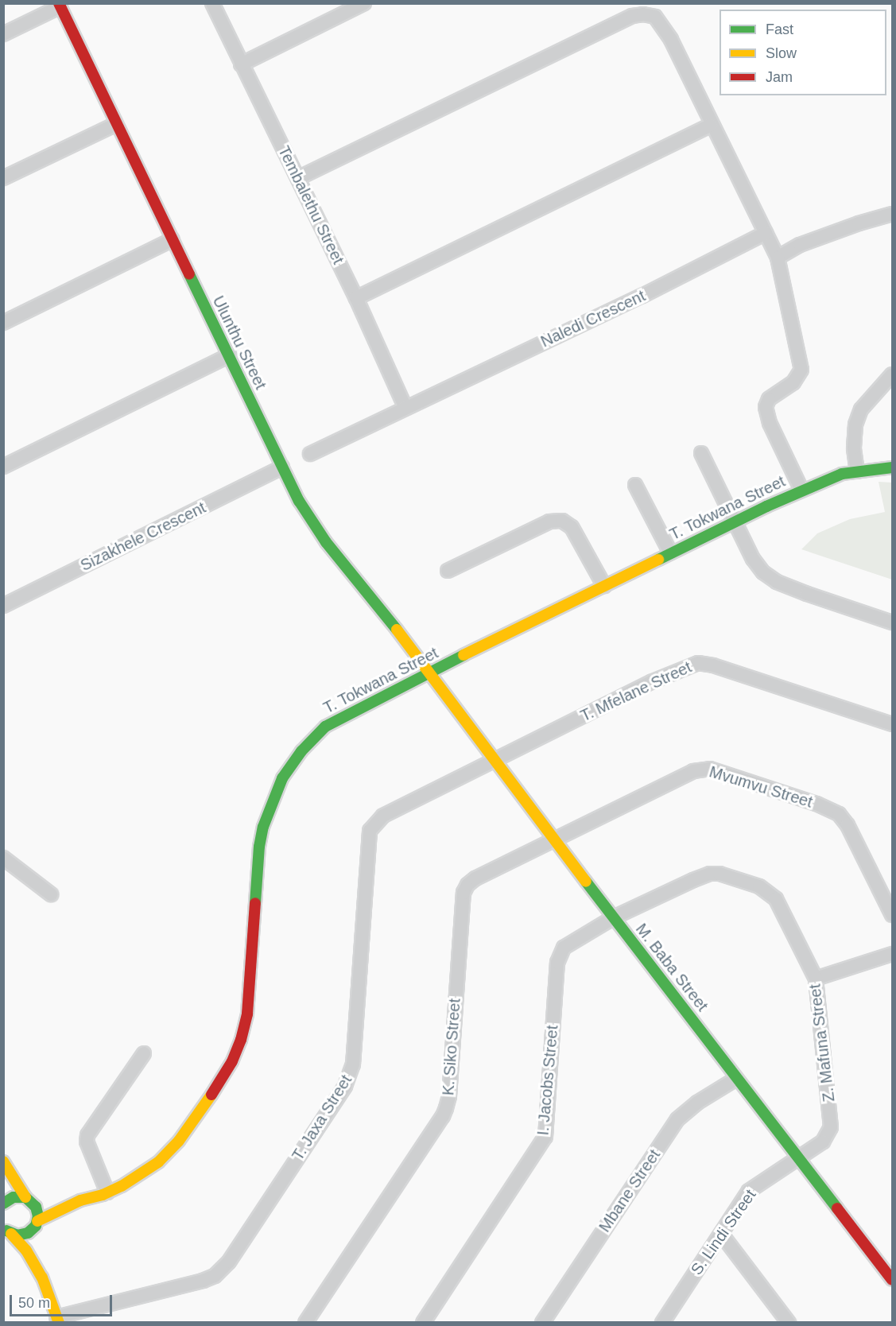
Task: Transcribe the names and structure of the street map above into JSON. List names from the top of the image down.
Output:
{
  "streets": {
    "street": [
      "Tembalethu Street",
      "Naledi Crescent",
      "Ulunthu Street",
      "T. Tokwana Street",
      "Sizakhele Crescent",
      "T. Mfelane Street",
      "Mvumvu Street",
      "M. Baba Street",
      "Z. Mafuna Street",
      "K. Siko Street",
      "I. Jacobs Street",
      "T. Jaxa Street",
      "Mbane Street",
      "S. Lindi Street"
    ]
  },
  "crossings": [
    ["Tembalethu Street", "Naledi Crescent"],
    ["Ulunthu Street", "T. Tokwana Street"],
    ["Ulunthu Street", "Sizakhele Crescent"],
    ["Ulunthu Street", "M. Baba Street"],
    ["T. Tokwana Street", "M. Baba Street"],
    ["T. Mfelane Street", "M. Baba Street"],
    ["T. Mfelane Street", "T. Jaxa Street"],
    ["Mvumvu Street", "M. Baba Street"],
    ["Mvumvu Street", "K. Siko Street"],
    ["M. Baba Street", "Z. Mafuna Street"],
    ["M. Baba Street", "K. Siko Street"],
    ["M. Baba Street", "I. Jacobs Street"],
    ["M. Baba Street", "T. Jaxa Street"],
    ["M. Baba Street", "Mbane Street"],
    ["M. Baba Street", "S. Lindi Street"],
    ["Z. Mafuna Street", "I. Jacobs Street"],
    ["Z. Mafuna Street", "S. Lindi Street"]
  ],
  "legend": ["Fast", "Slow", "Jam"],
  "scale_bar": "50 m"
}
